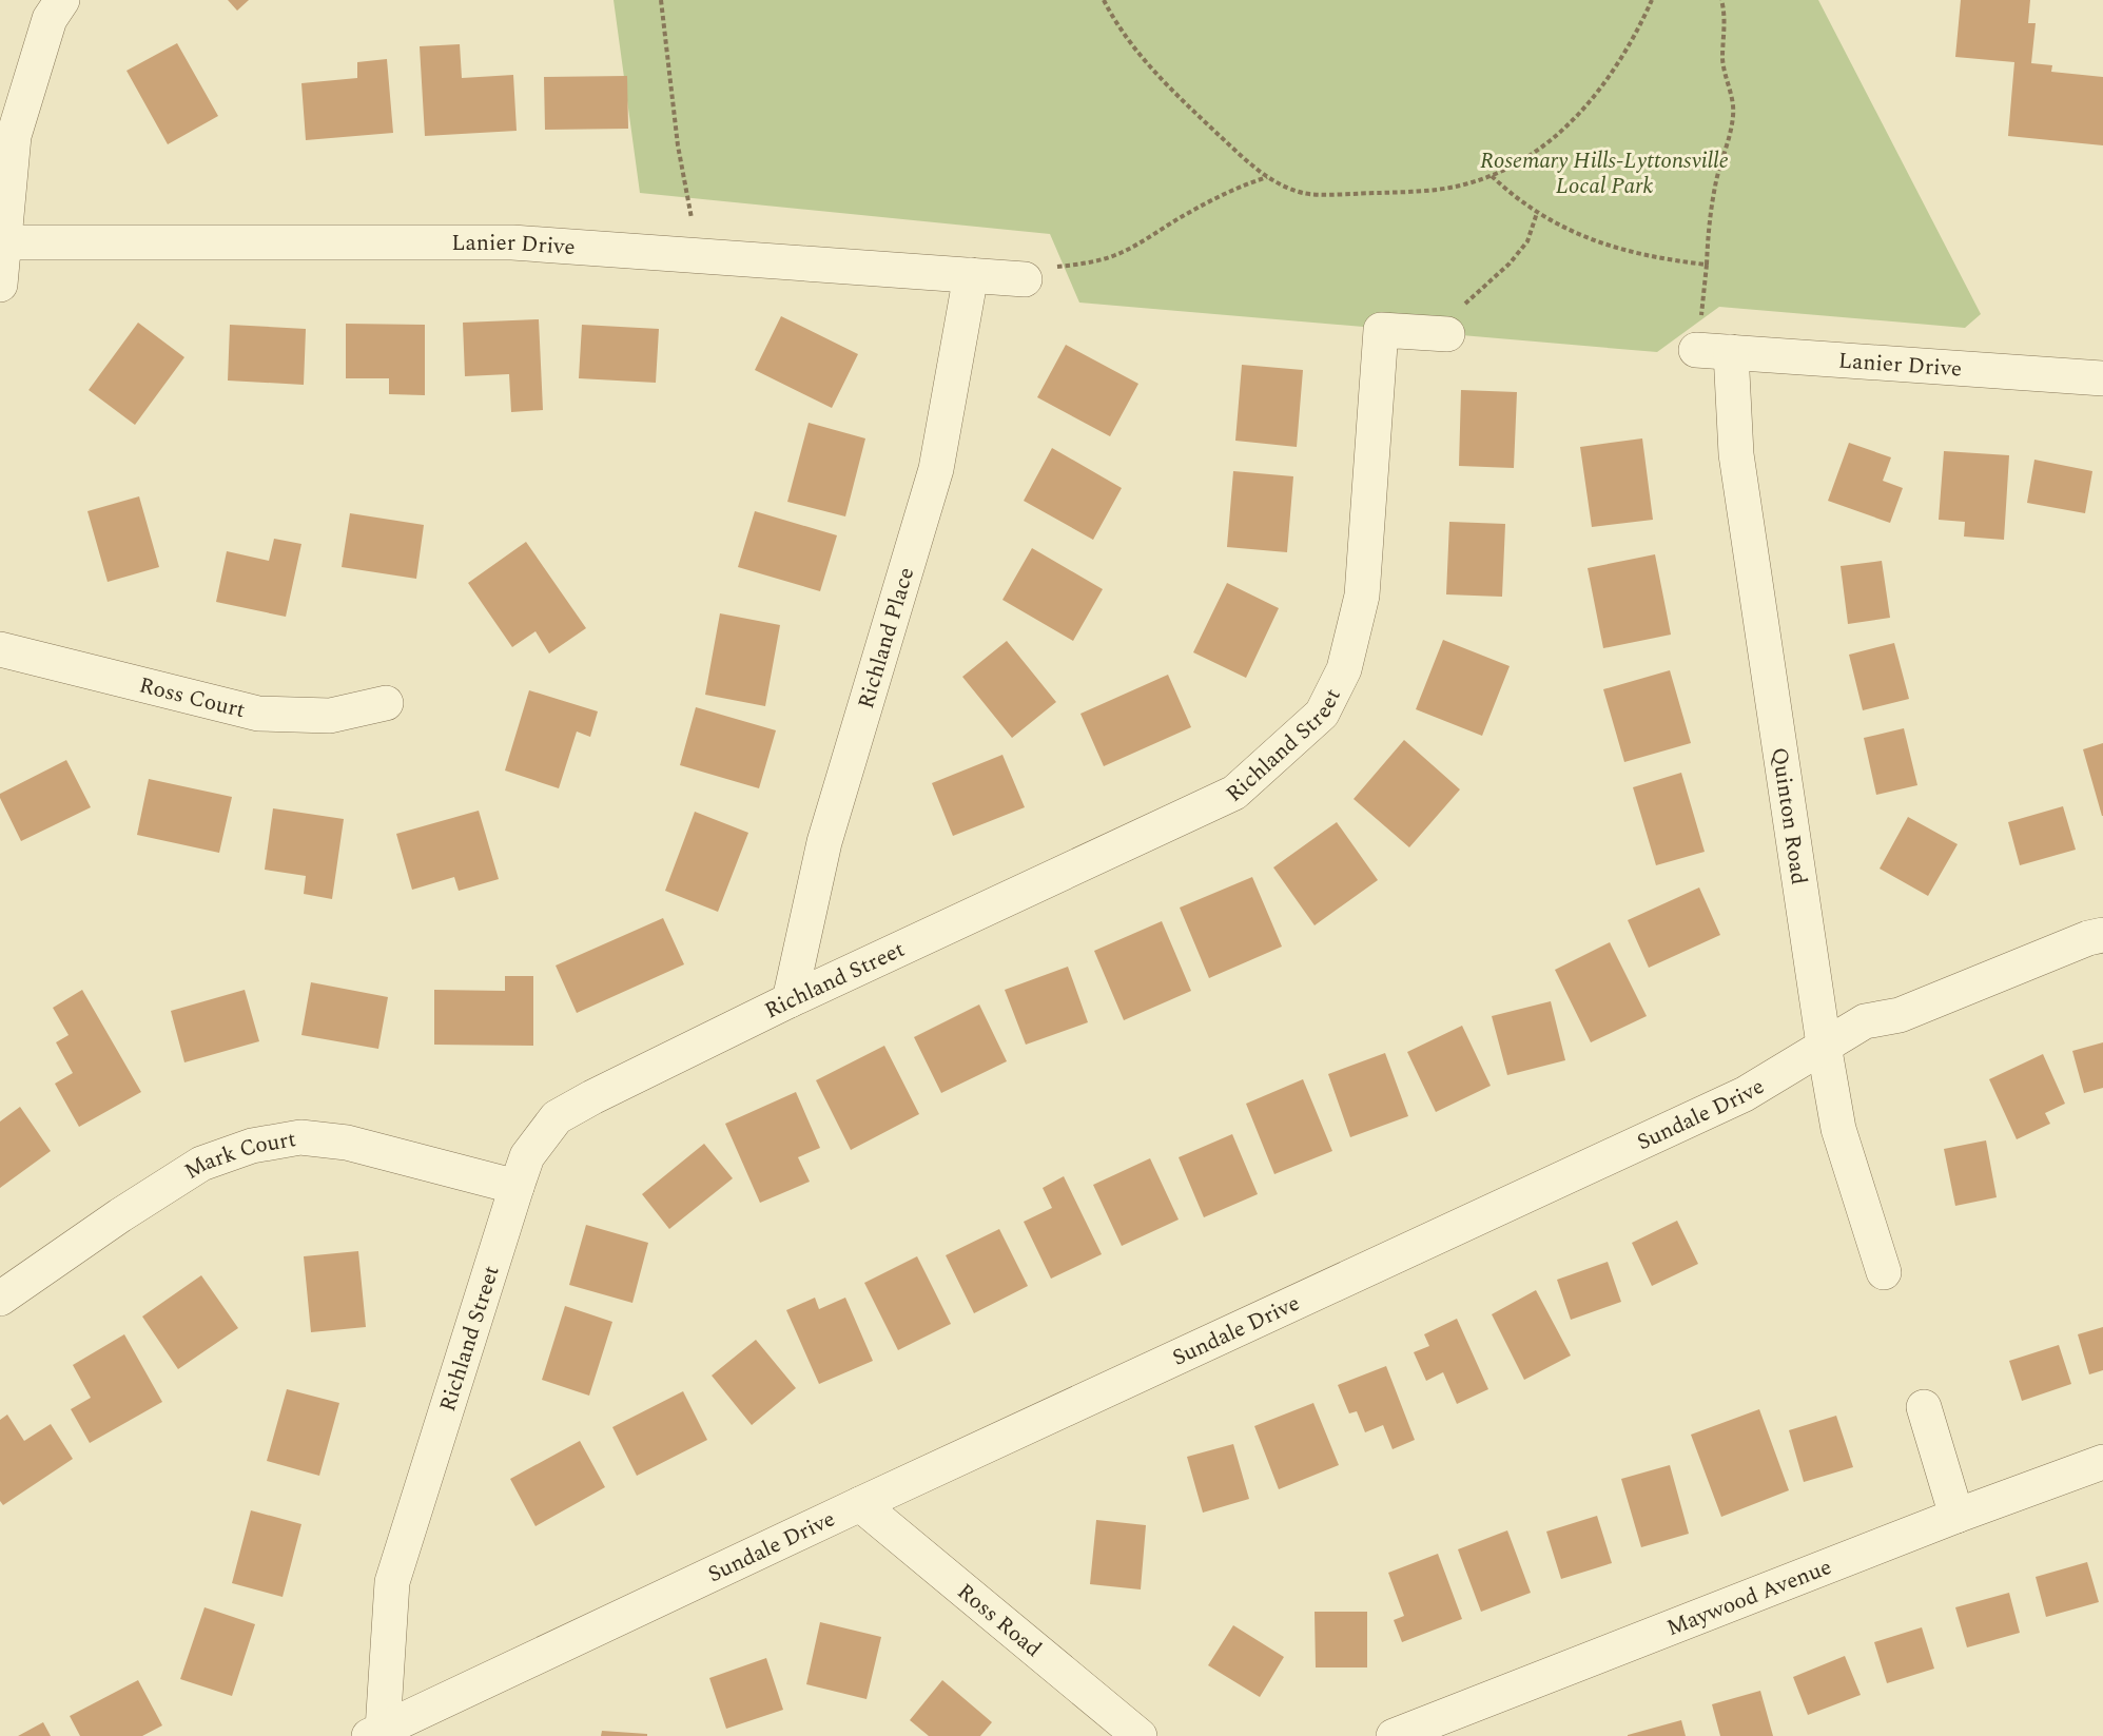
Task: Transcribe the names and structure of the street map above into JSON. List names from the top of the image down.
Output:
{
  "streets": {
    "street": [
      "Lanier Drive",
      "Richland Place",
      "Ross Court",
      "Richland Street",
      "Quinton Road",
      "Sundale Drive",
      "Mark Court",
      "Maywood Avenue",
      "Ross Road"
    ]
  },
  "crossings": [
    ["Lanier Drive", "Richland Place"],
    ["Lanier Drive", "Quinton Road"],
    ["Richland Place", "Richland Street"],
    ["Richland Street", "Sundale Drive"],
    ["Richland Street", "Mark Court"],
    ["Quinton Road", "Sundale Drive"],
    ["Sundale Drive", "Ross Road"]
  ],
  "parks": ["Rosemary Hills-Lyttonsville Local Park"]
}
